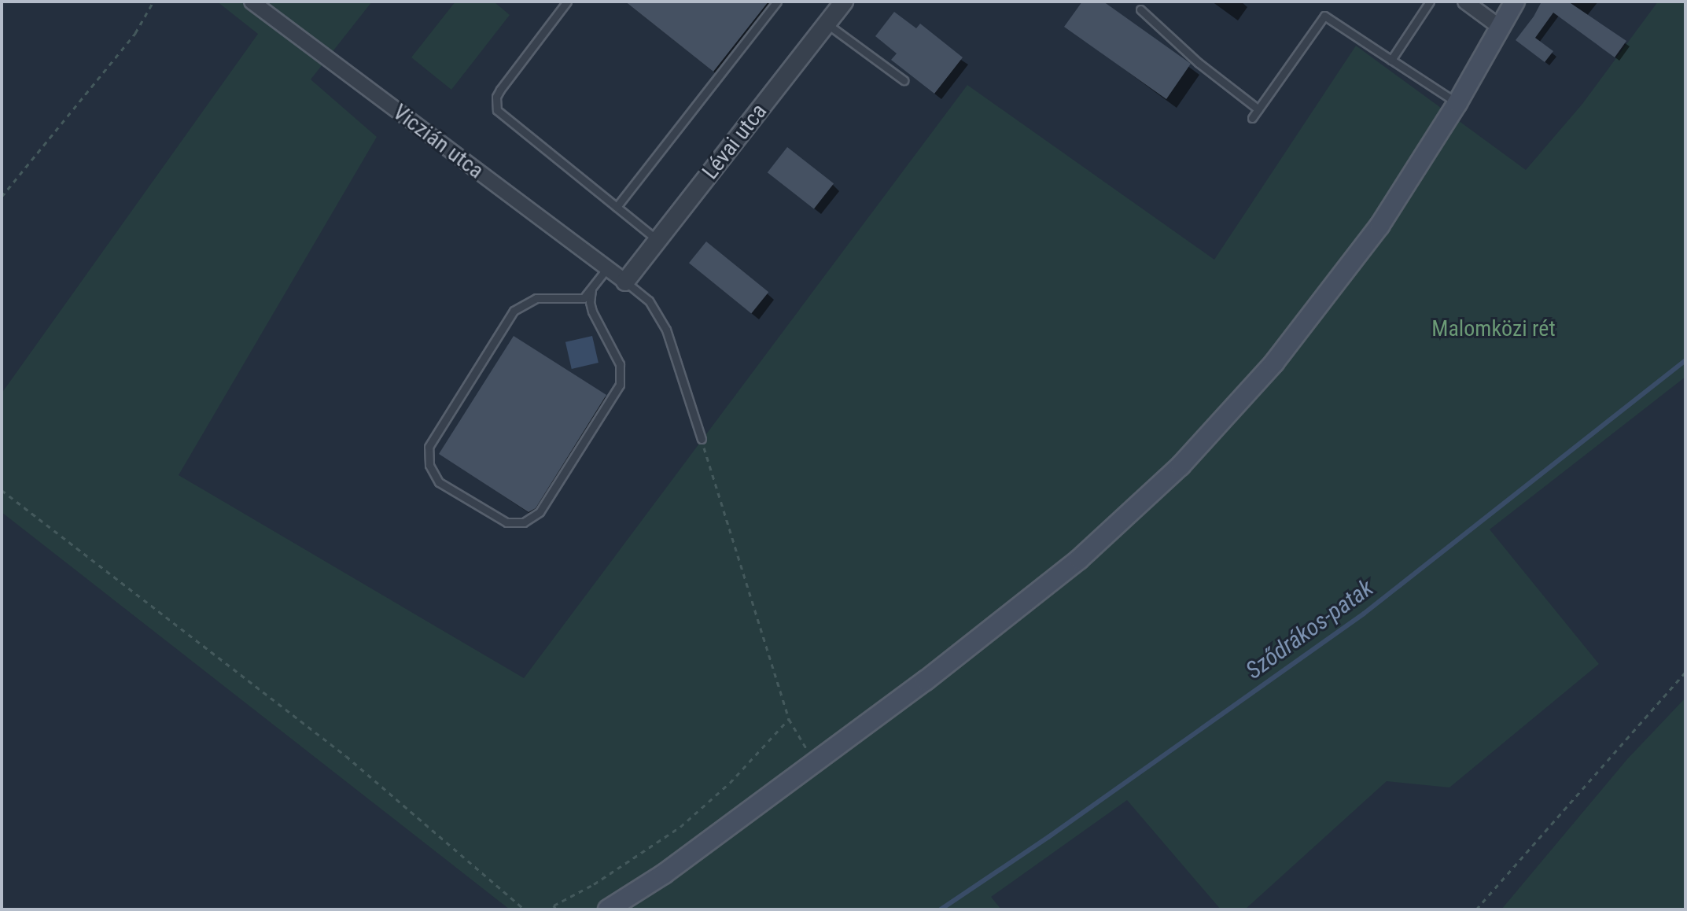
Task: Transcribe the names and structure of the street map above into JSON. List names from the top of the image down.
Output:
{
  "streets": {
    "street": ["Viczián utca", "Lévai utca"]
  },
  "crossings": [
    ["Viczián utca", "Lévai utca"]
  ],
  "water": ["Sződrákos-patak"],
  "parks": ["Malomközi rét"]
}
